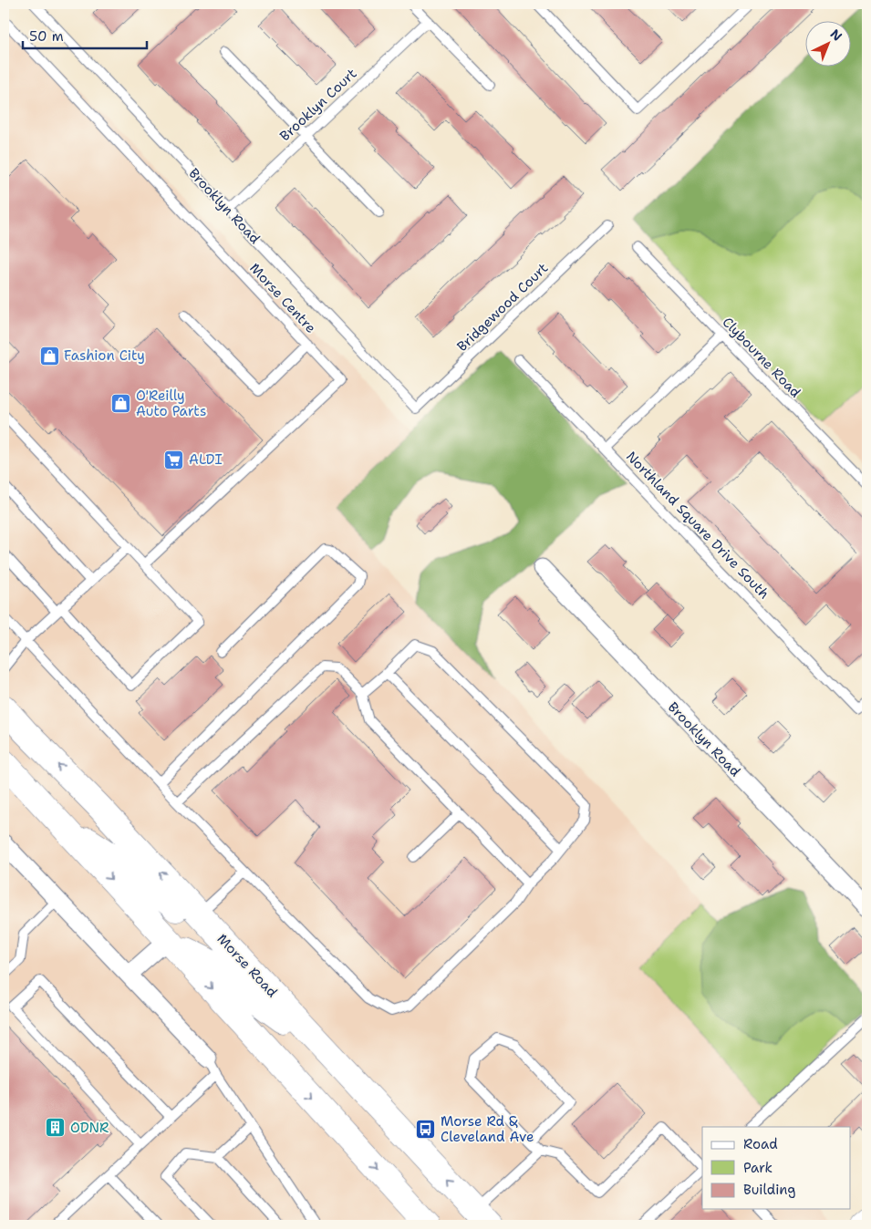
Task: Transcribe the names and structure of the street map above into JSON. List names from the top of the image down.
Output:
{
  "streets": {
    "main road": ["Morse Road"],
    "street": ["Brooklyn Road"],
    "lane": [
      "Brooklyn Court",
      "Morse Centre",
      "Bridgewood Court",
      "Clybourne Road",
      "Northland Square Drive South"
    ]
  },
  "crossings": [
    ["Brooklyn Court", "Brooklyn Road"],
    ["Brooklyn Road", "Bridgewood Court"]
  ],
  "places": {
    "shop": ["Fashion City", "O'Reilly Auto Parts"],
    "supermarket": ["ALDI"],
    "building": ["ODNR"],
    "bus stop": ["Morse Rd & Cleveland Ave"]
  },
  "legend": ["Road", "Park", "Building"],
  "scale_bar": "50 m",
  "north": "top right"
}
